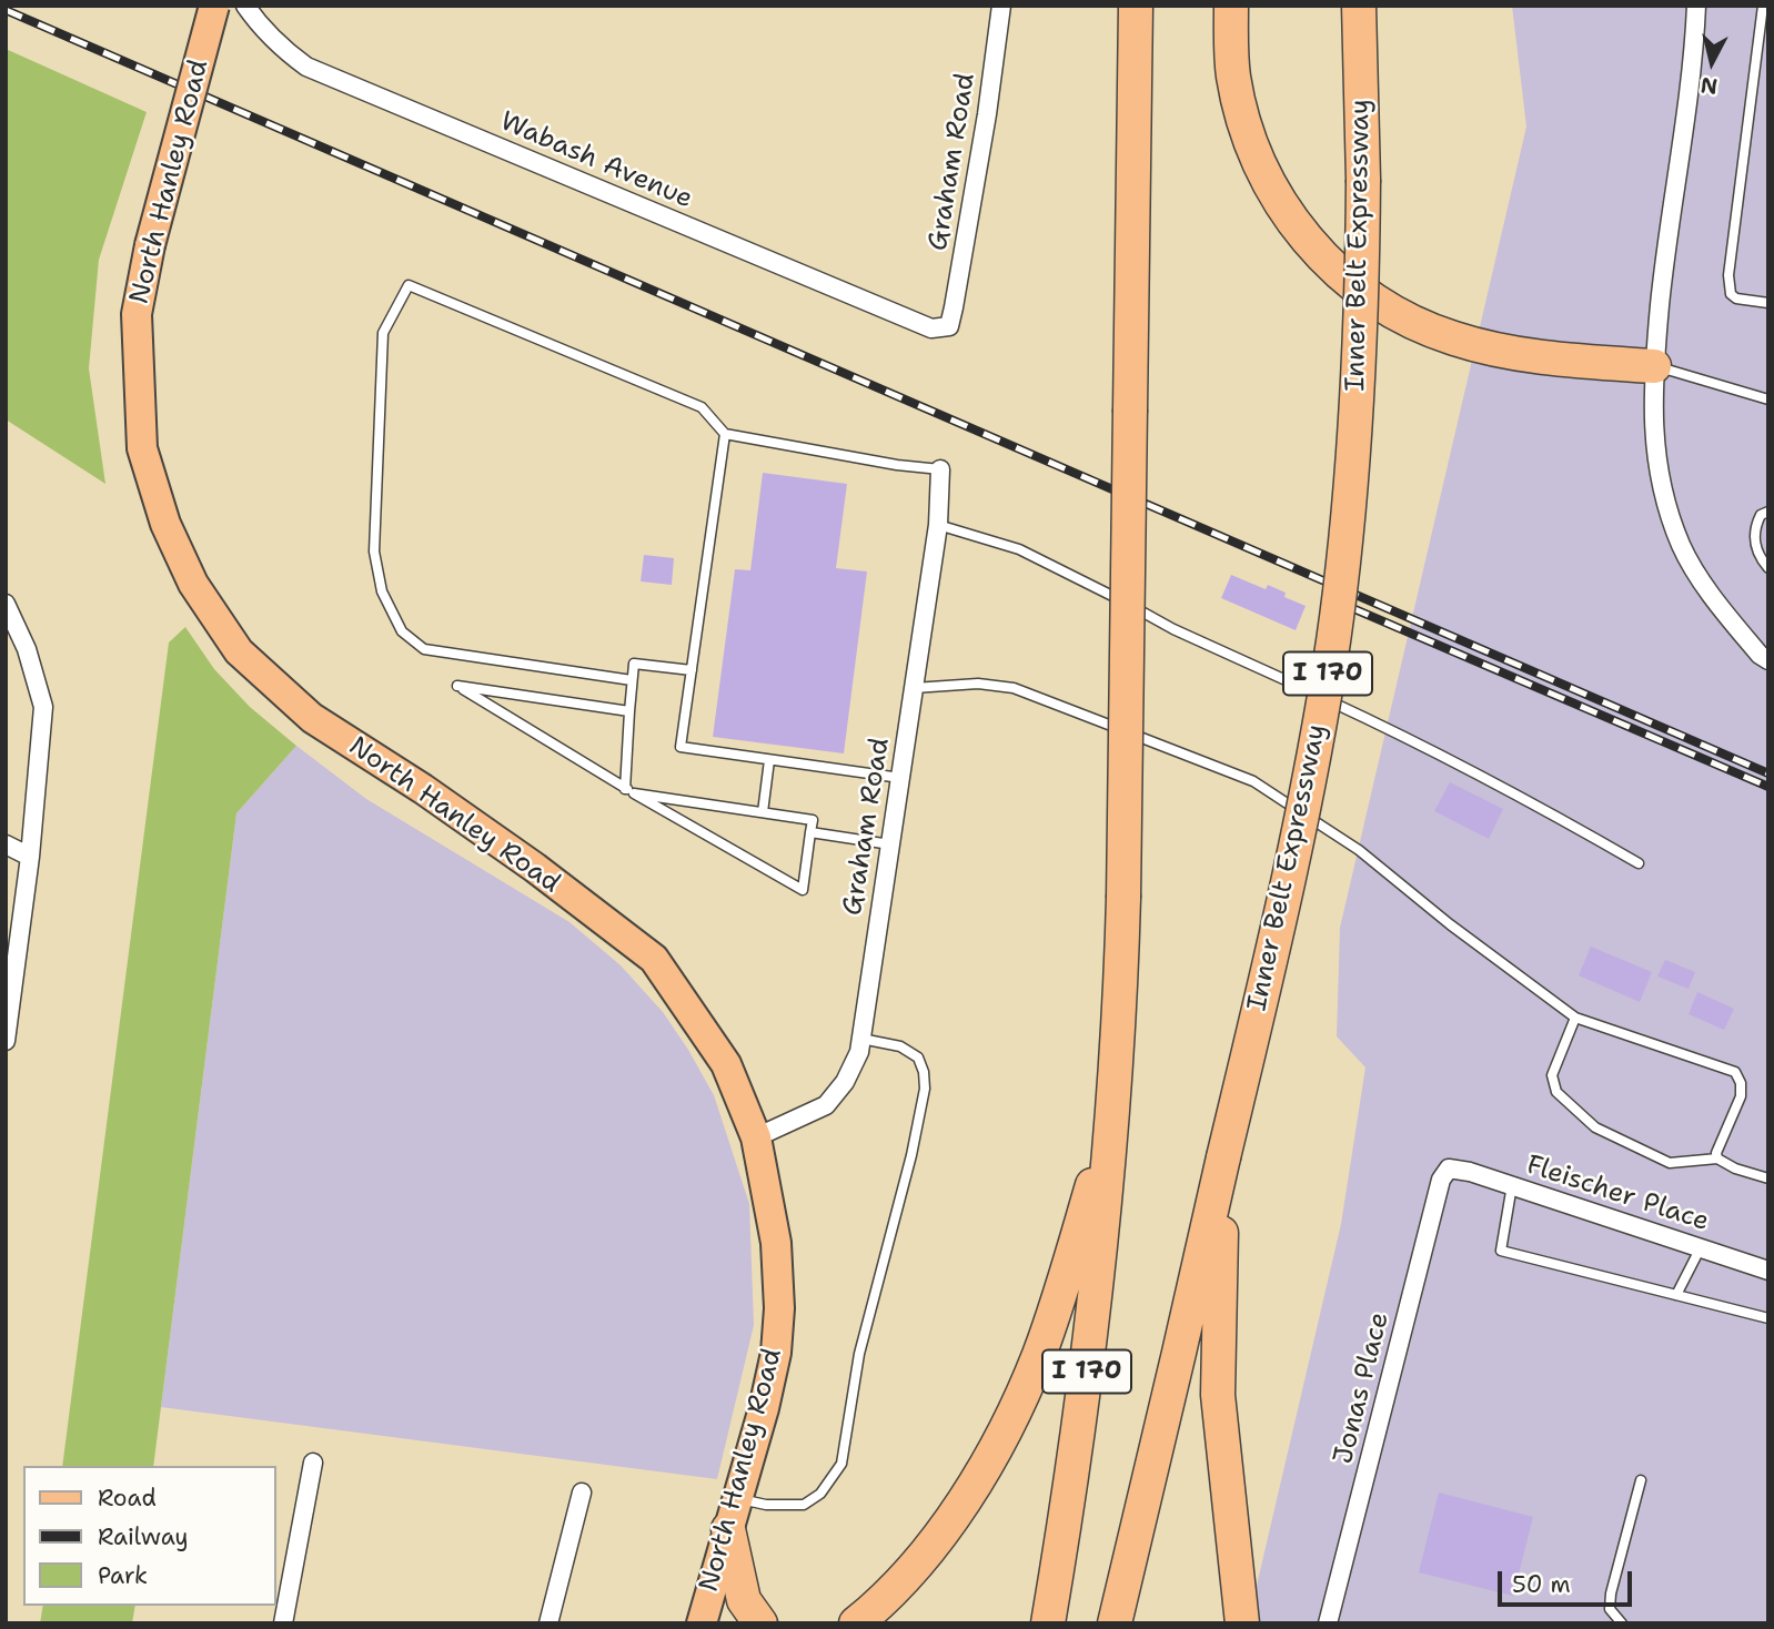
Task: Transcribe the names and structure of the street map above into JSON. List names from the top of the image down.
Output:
{
  "streets": {
    "highway": ["Inner Belt Expressway", "I 170"],
    "main road": ["North Hanley Road"],
    "street": [
      "Wabash Avenue",
      "Graham Road",
      "Fleischer Place",
      "Jonas Place"
    ]
  },
  "crossings": [
    ["Wabash Avenue", "Graham Road"],
    ["Graham Road", "North Hanley Road"],
    ["Fleischer Place", "Jonas Place"]
  ],
  "legend": ["Road", "Railway", "Park"],
  "scale_bar": "50 m",
  "north": "bottom"
}
